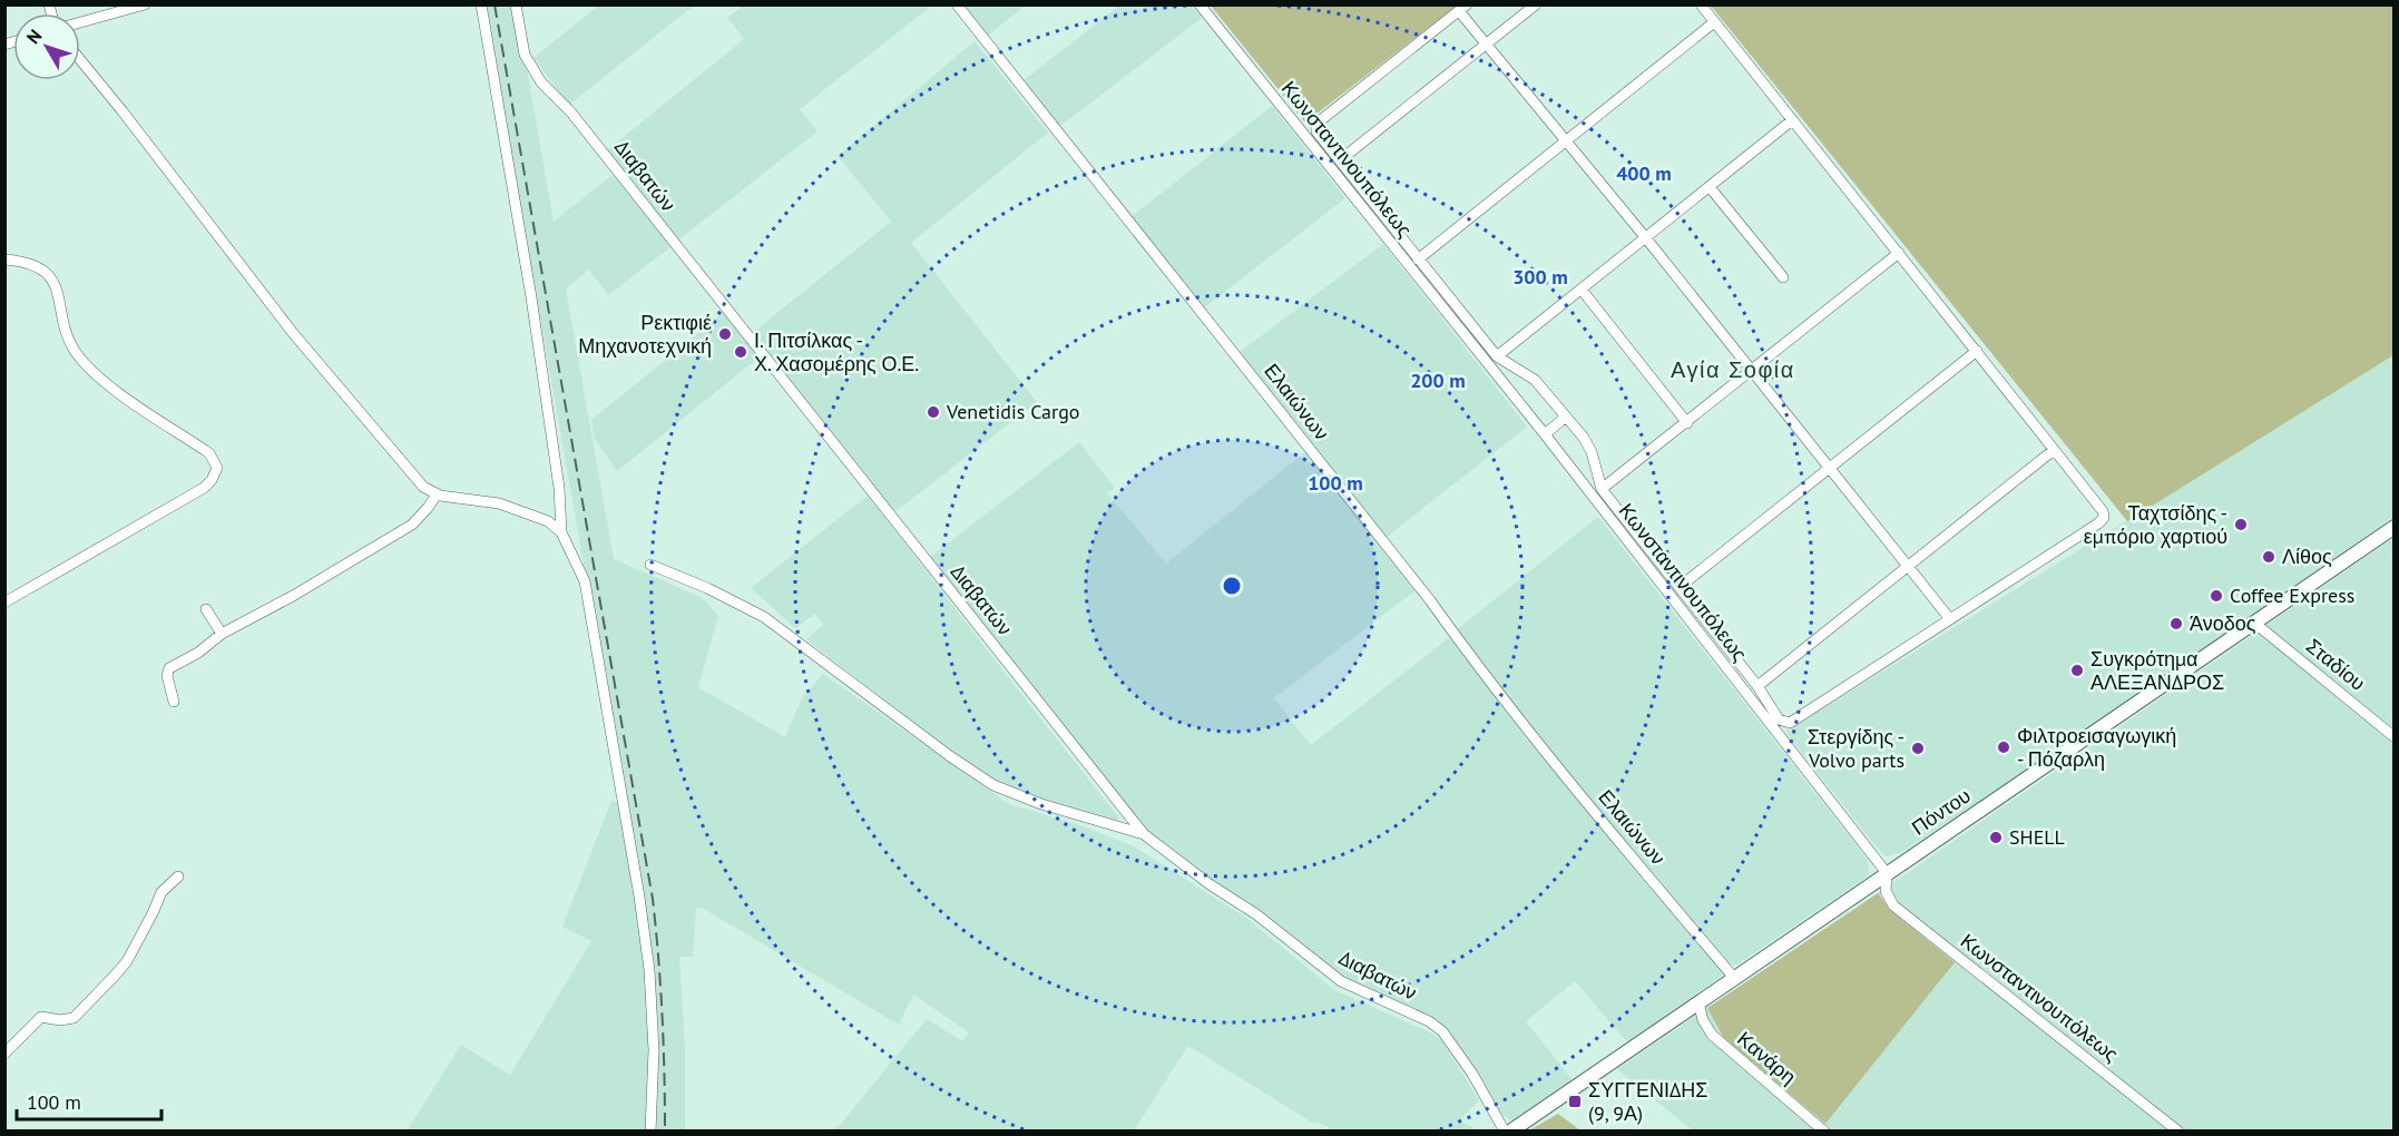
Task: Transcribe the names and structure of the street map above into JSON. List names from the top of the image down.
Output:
{
  "streets": {
    "street": [
      "Κωνσταντινουπόλεως",
      "Διαβατών",
      "Ελαιώνων",
      "Σταδίου",
      "Πόντου",
      "Κανάρη"
    ]
  },
  "crossings": [
    ["Κωνσταντινουπόλεως", "Πόντου"],
    ["Ελαιώνων", "Πόντου"],
    ["Σταδίου", "Πόντου"],
    ["Πόντου", "Κανάρη"]
  ],
  "districts": ["Αγία Σοφία"],
  "places": {
    "other": [
      "Ρεκτιφιέ Μηχανοτεχνική",
      "Ι. Πιτσίλκας - Χ. Χασομέρης Ο.Ε.",
      "Venetidis Cargo",
      "Ταχτσίδης - εμπόριο χαρτιού",
      "Λίθος",
      "Coffee Express",
      "Άνοδος",
      "Συγκρότημα ΑΛΕΞΑΝΔΡΟΣ",
      "Φιλτροεισαγωγική - Πόζαρλη",
      "Στεργίδης - Volvo parts",
      "SHELL"
    ],
    "transit": ["ΣΥΓΓΕΝΙΔΗΣ (9, 9Α)"]
  },
  "scale_bar": "100 m",
  "north": "top left",
  "rings": [
    "400 m",
    "300 m",
    "200 m",
    "100 m"
  ]
}
